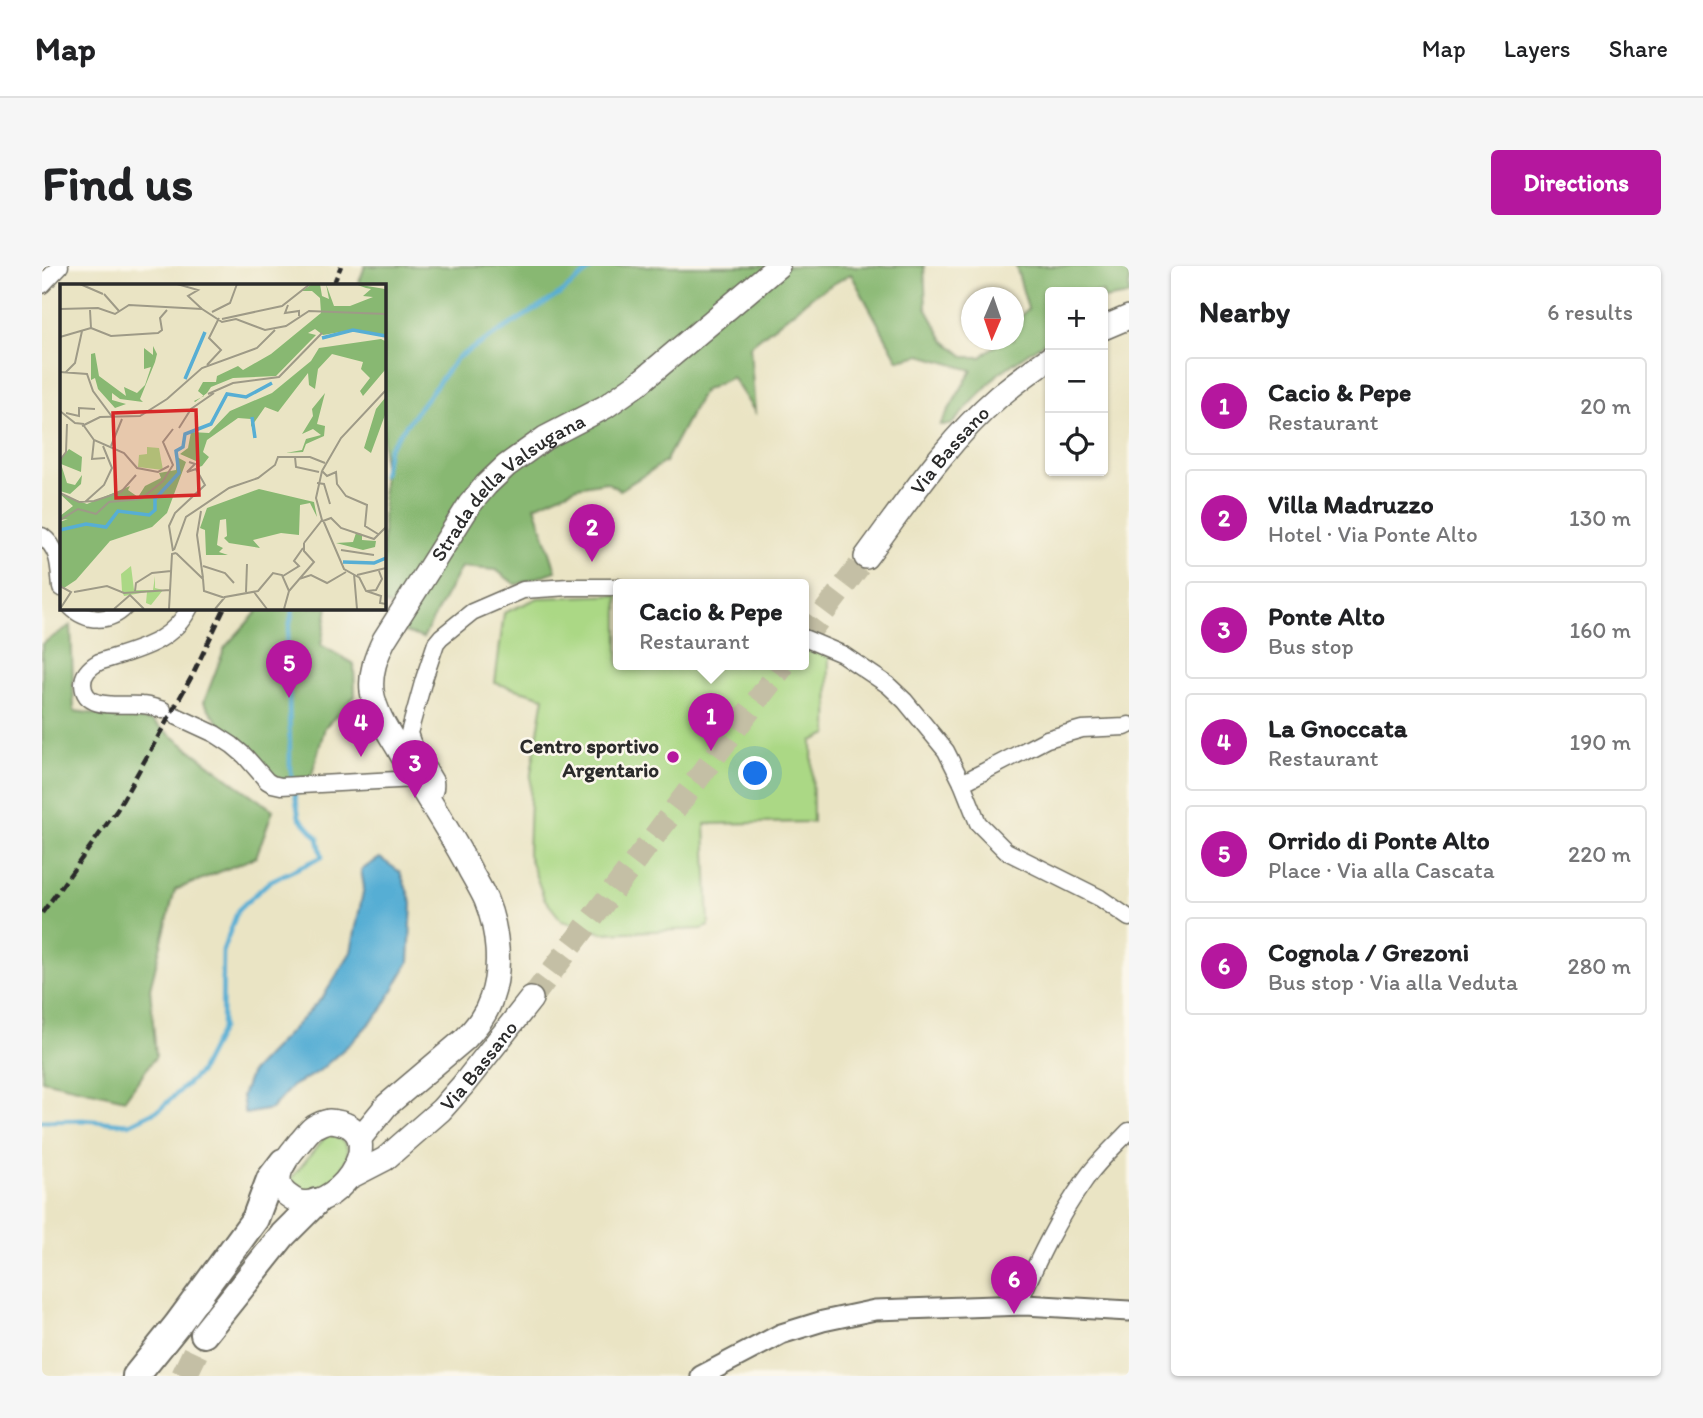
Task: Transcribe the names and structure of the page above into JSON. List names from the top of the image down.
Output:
{
  "streets": {
    "main road": ["Via Bassano", "Strada della Valsugana"]
  },
  "crossings": [
    ["Via Bassano", "Strada della Valsugana"]
  ],
  "places": ["Centro sportivo Argentario"],
  "north": "bottom",
  "page": {
    "header": "Map",
    "nav": ["Map", "Layers", "Share"],
    "buttons": "Directions",
    "title": "Find us",
    "heading": ["Nearby", "6 results"],
    "map_buttons": ["+", "−"],
    "list": [
      {
        "mark": "1",
        "name": "Cacio & Pepe",
        "note": "Restaurant",
        "value": "20 m"
      },
      {
        "mark": "2",
        "name": "Villa Madruzzo",
        "note": "Hotel · Via Ponte Alto",
        "value": "130 m"
      },
      {
        "mark": "3",
        "name": "Ponte Alto",
        "note": "Bus stop",
        "value": "160 m"
      },
      {
        "mark": "4",
        "name": "La Gnoccata",
        "note": "Restaurant",
        "value": "190 m"
      },
      {
        "mark": "5",
        "name": "Orrido di Ponte Alto",
        "note": "Place · Via alla Cascata",
        "value": "220 m"
      },
      {
        "mark": "6",
        "name": "Cognola / Grezoni",
        "note": "Bus stop · Via alla Veduta",
        "value": "280 m"
      }
    ],
    "pins": [
      "2",
      "5",
      "1",
      "4",
      "3",
      "6"
    ],
    "popup": ["Cacio & Pepe", "Restaurant"]
  }
}
